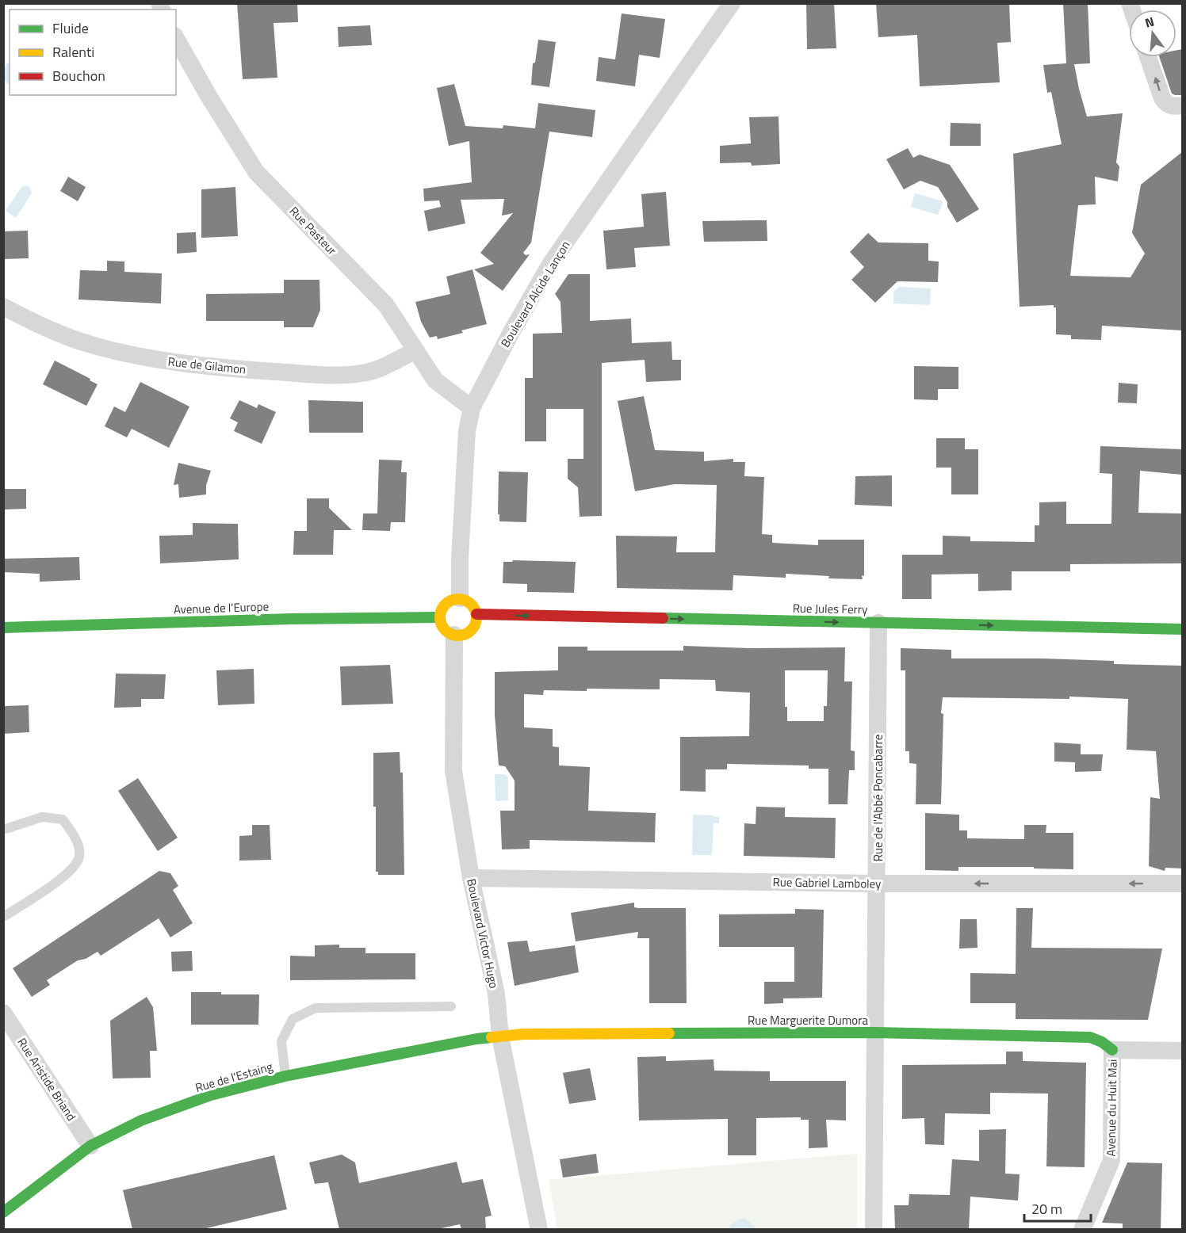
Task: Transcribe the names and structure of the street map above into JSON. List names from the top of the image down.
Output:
{
  "streets": {
    "street": [
      "Rue Pasteur",
      "Boulevard Alcide Lançon",
      "Rue de Gilamon",
      "Avenue de l'Europe",
      "Rue Jules Ferry",
      "Rue de l'Abbé Poncabarre",
      "Rue Gabriel Lamboley",
      "Boulevard Victor Hugo",
      "Rue Marguerite Dumora",
      "Rue de l'Estaing",
      "Rue Aristide Briand",
      "Avenue du Huit Mai"
    ]
  },
  "crossings": [
    ["Rue Pasteur", "Boulevard Alcide Lançon"],
    ["Rue Pasteur", "Rue de Gilamon"],
    ["Boulevard Alcide Lançon", "Avenue de l'Europe"],
    ["Boulevard Alcide Lançon", "Rue Jules Ferry"],
    ["Boulevard Alcide Lançon", "Boulevard Victor Hugo"],
    ["Avenue de l'Europe", "Rue Jules Ferry"],
    ["Avenue de l'Europe", "Boulevard Victor Hugo"],
    ["Rue Jules Ferry", "Rue de l'Abbé Poncabarre"],
    ["Rue Jules Ferry", "Boulevard Victor Hugo"],
    ["Rue de l'Abbé Poncabarre", "Rue Gabriel Lamboley"],
    ["Rue de l'Abbé Poncabarre", "Rue Marguerite Dumora"],
    ["Rue Gabriel Lamboley", "Boulevard Victor Hugo"],
    ["Boulevard Victor Hugo", "Rue Marguerite Dumora"],
    ["Boulevard Victor Hugo", "Rue de l'Estaing"],
    ["Rue Marguerite Dumora", "Rue de l'Estaing"],
    ["Rue Marguerite Dumora", "Avenue du Huit Mai"],
    ["Rue de l'Estaing", "Rue Aristide Briand"]
  ],
  "one_way": ["Rue Jules Ferry", "Rue Gabriel Lamboley"],
  "legend": ["Fluide", "Ralenti", "Bouchon"],
  "scale_bar": "20 m",
  "north": "top"
}
